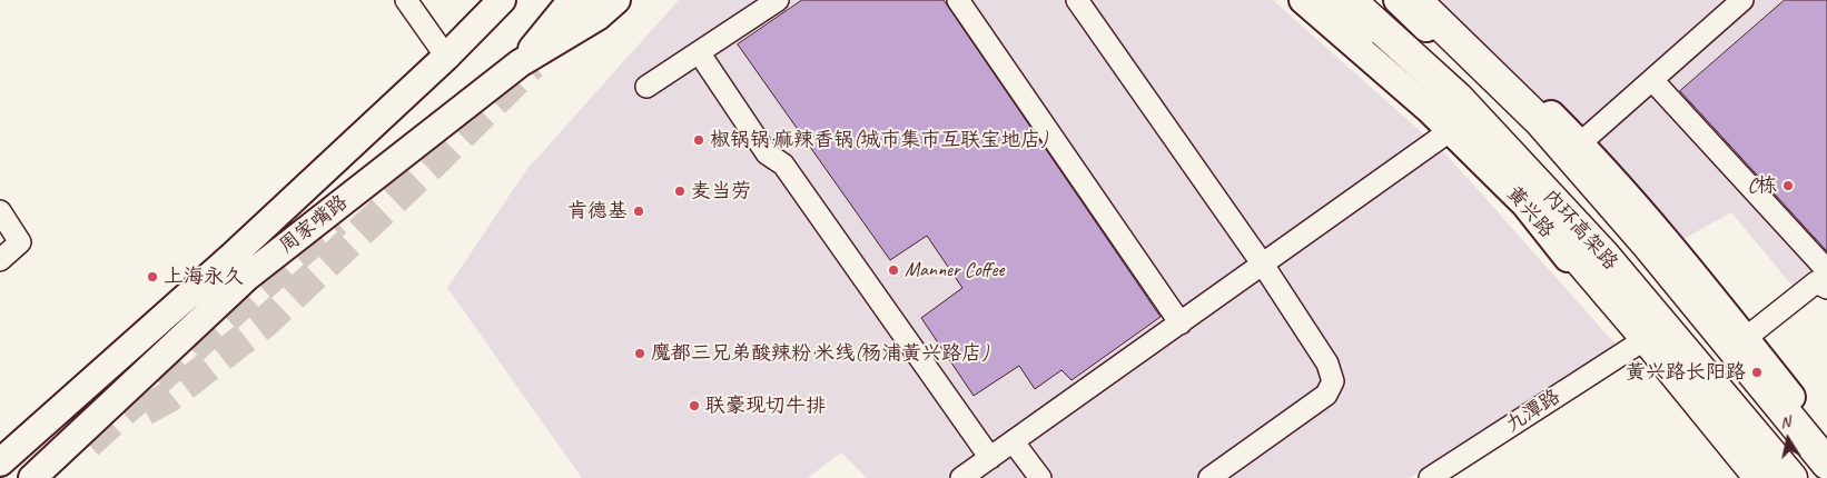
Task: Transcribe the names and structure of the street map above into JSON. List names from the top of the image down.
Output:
{
  "streets": {
    "highway": ["内环高架路"],
    "main road": ["黄兴路", "周家嘴路"],
    "street": ["九潭路"]
  },
  "crossings": [
    ["黄兴路", "九潭路"]
  ],
  "places": [
    "椒锅锅·麻辣香锅(城市集市互联宝地店)",
    "C栋",
    "麦当劳",
    "肯德基",
    "Manner Coffee",
    "上海永久",
    "魔都三兄弟酸辣粉·米线(杨浦黄兴路店)",
    "黄兴路长阳路",
    "联豪现切牛排"
  ],
  "north": "top"
}
